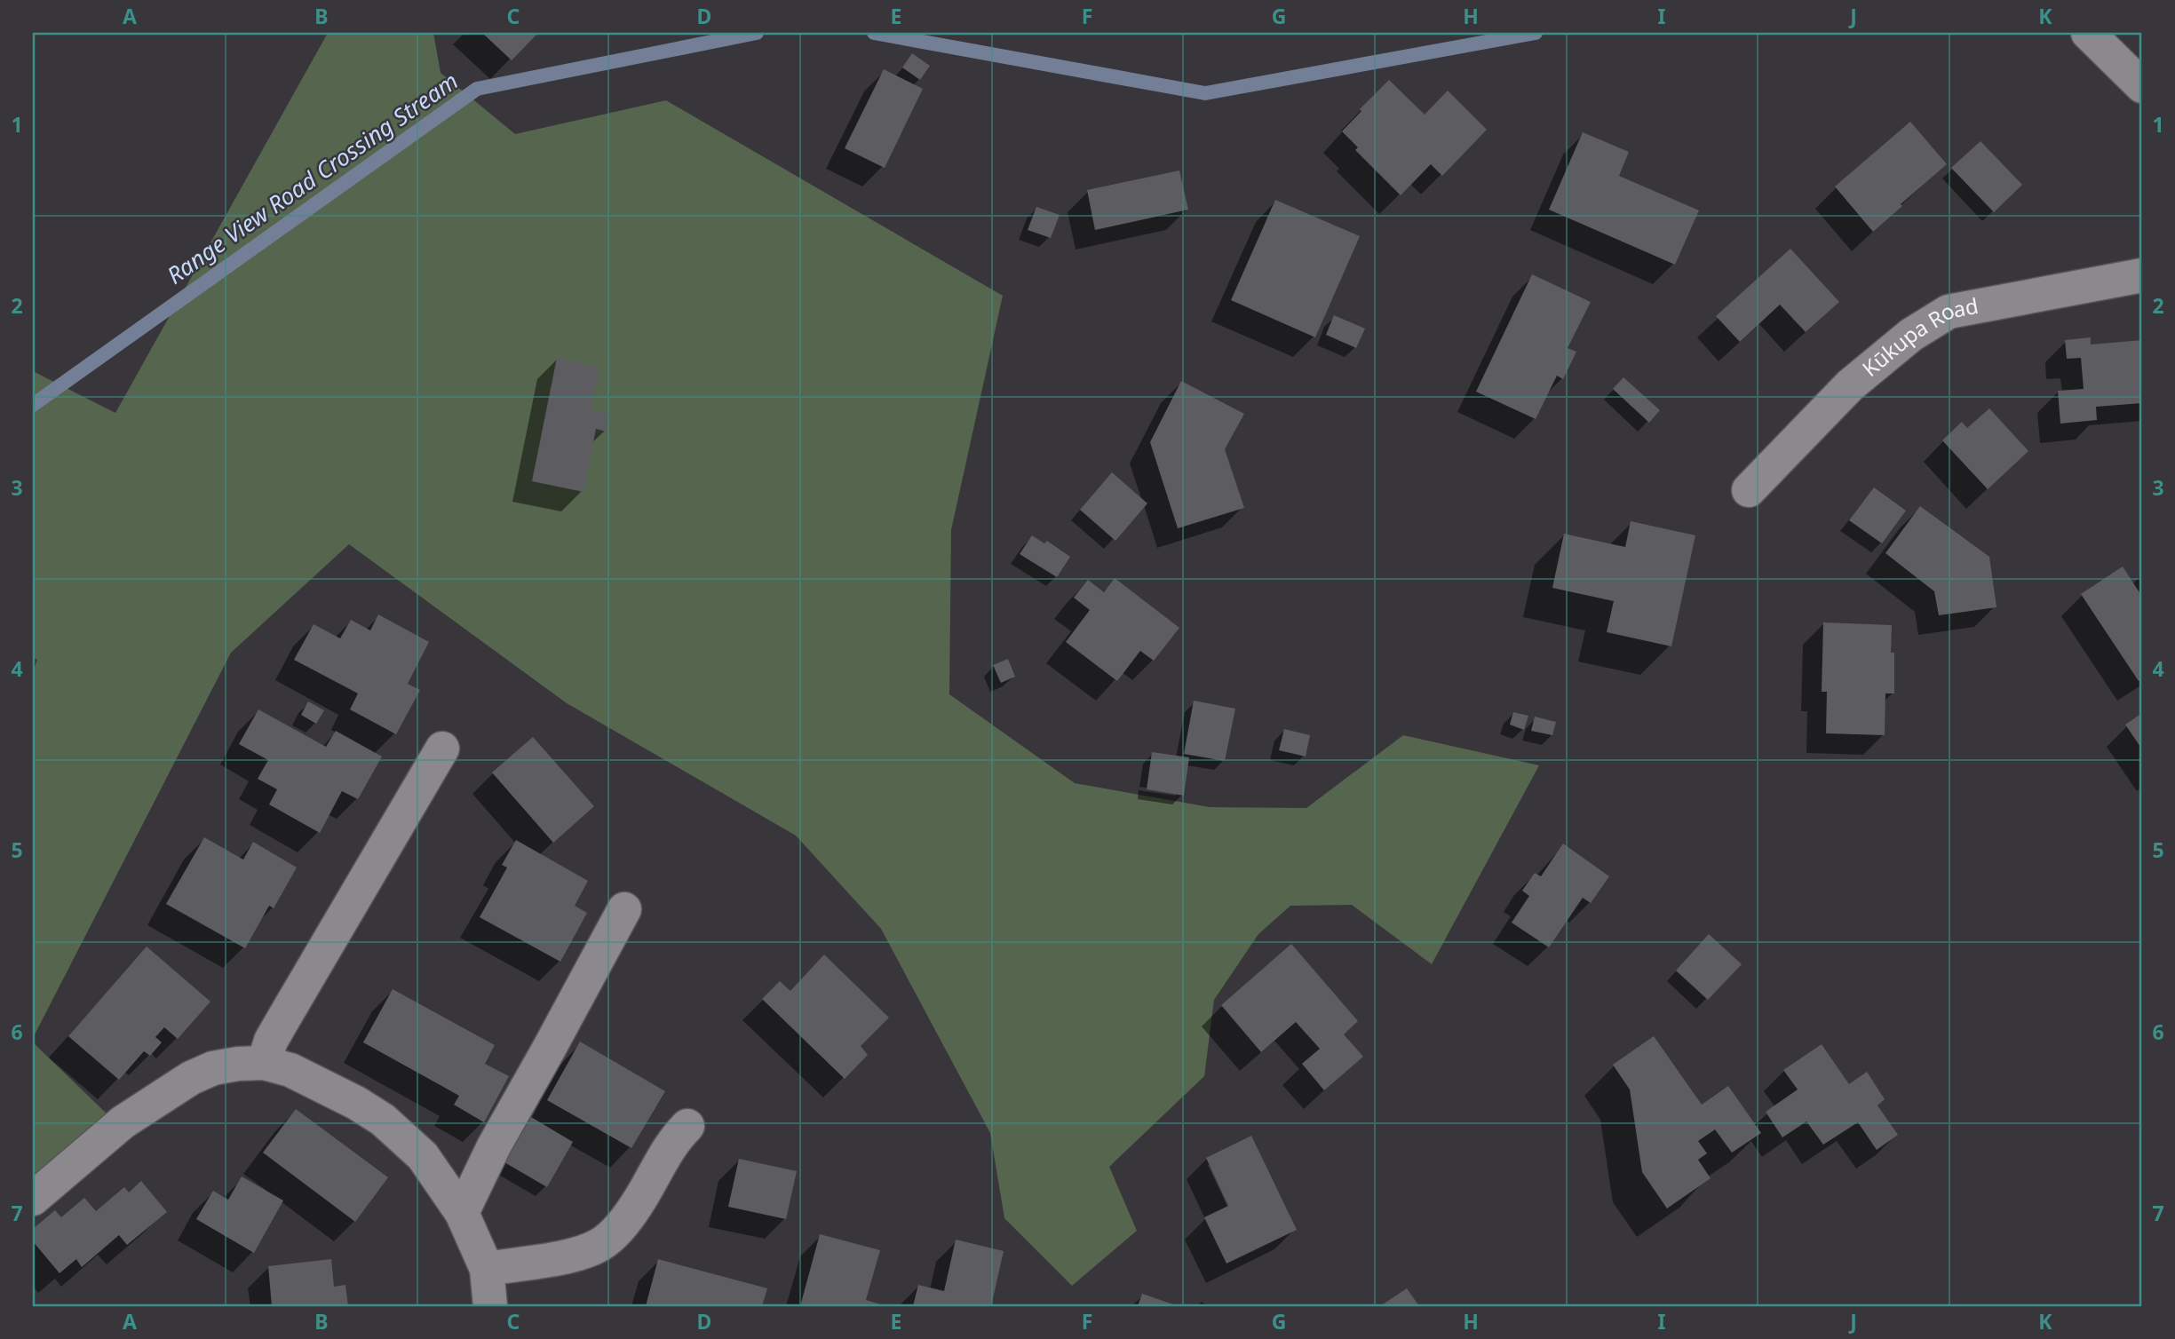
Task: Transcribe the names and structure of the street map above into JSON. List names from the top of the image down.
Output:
{
  "streets": {
    "street": ["Kūkupa Road"]
  },
  "water": ["Range View Road Crossing Stream"],
  "grid": {
    "columns": [
      "A",
      "B",
      "C",
      "D",
      "E",
      "F",
      "G",
      "H",
      "I",
      "J",
      "K"
    ],
    "rows": [
      "1",
      "2",
      "3",
      "4",
      "5",
      "6",
      "7"
    ]
  }
}
